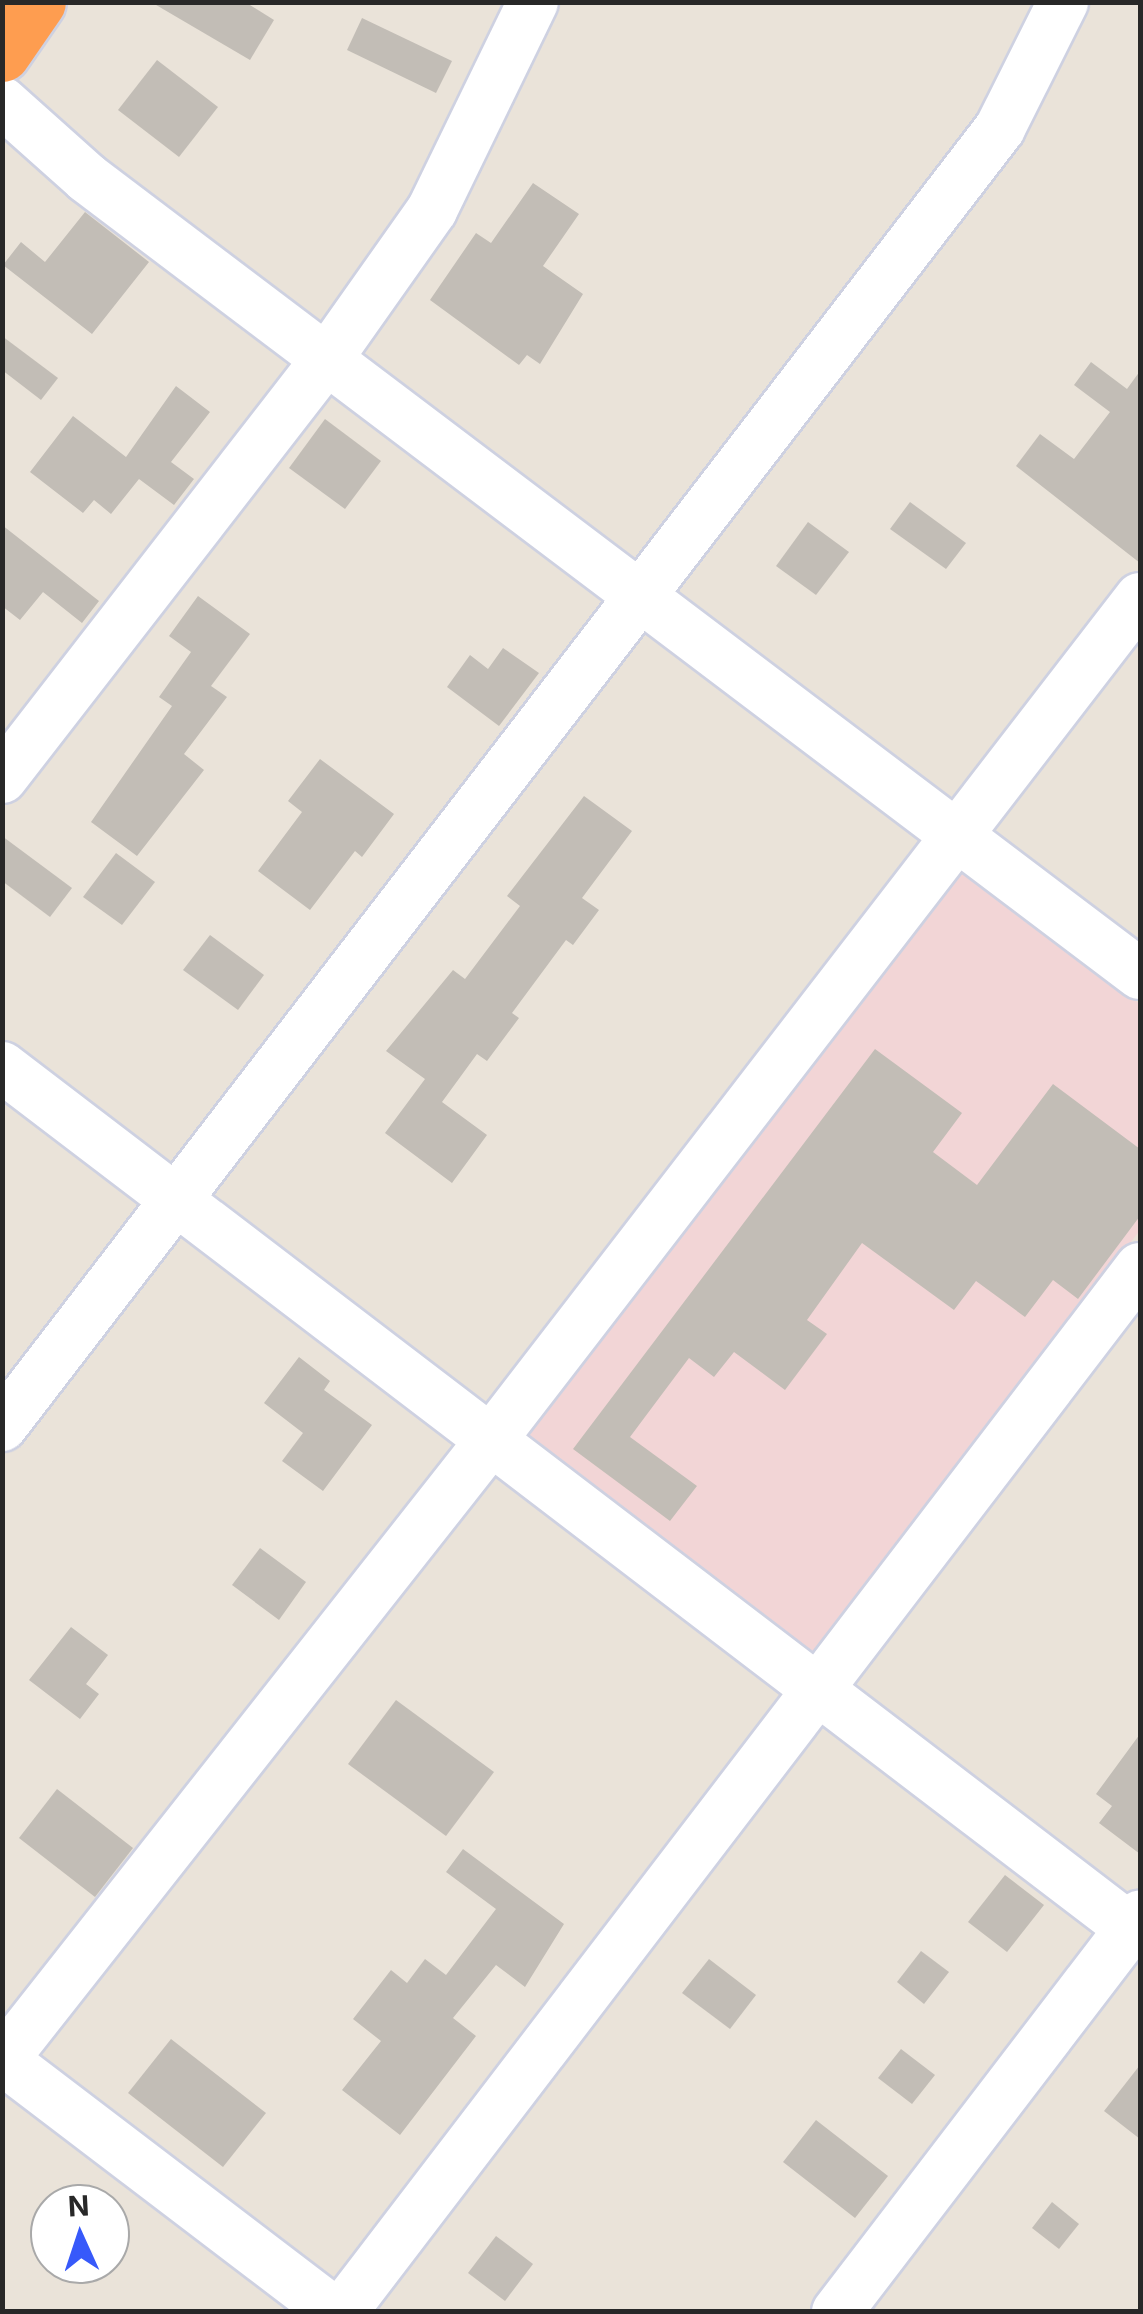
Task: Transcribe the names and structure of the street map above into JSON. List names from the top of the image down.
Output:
{
  "north": "top"
}
